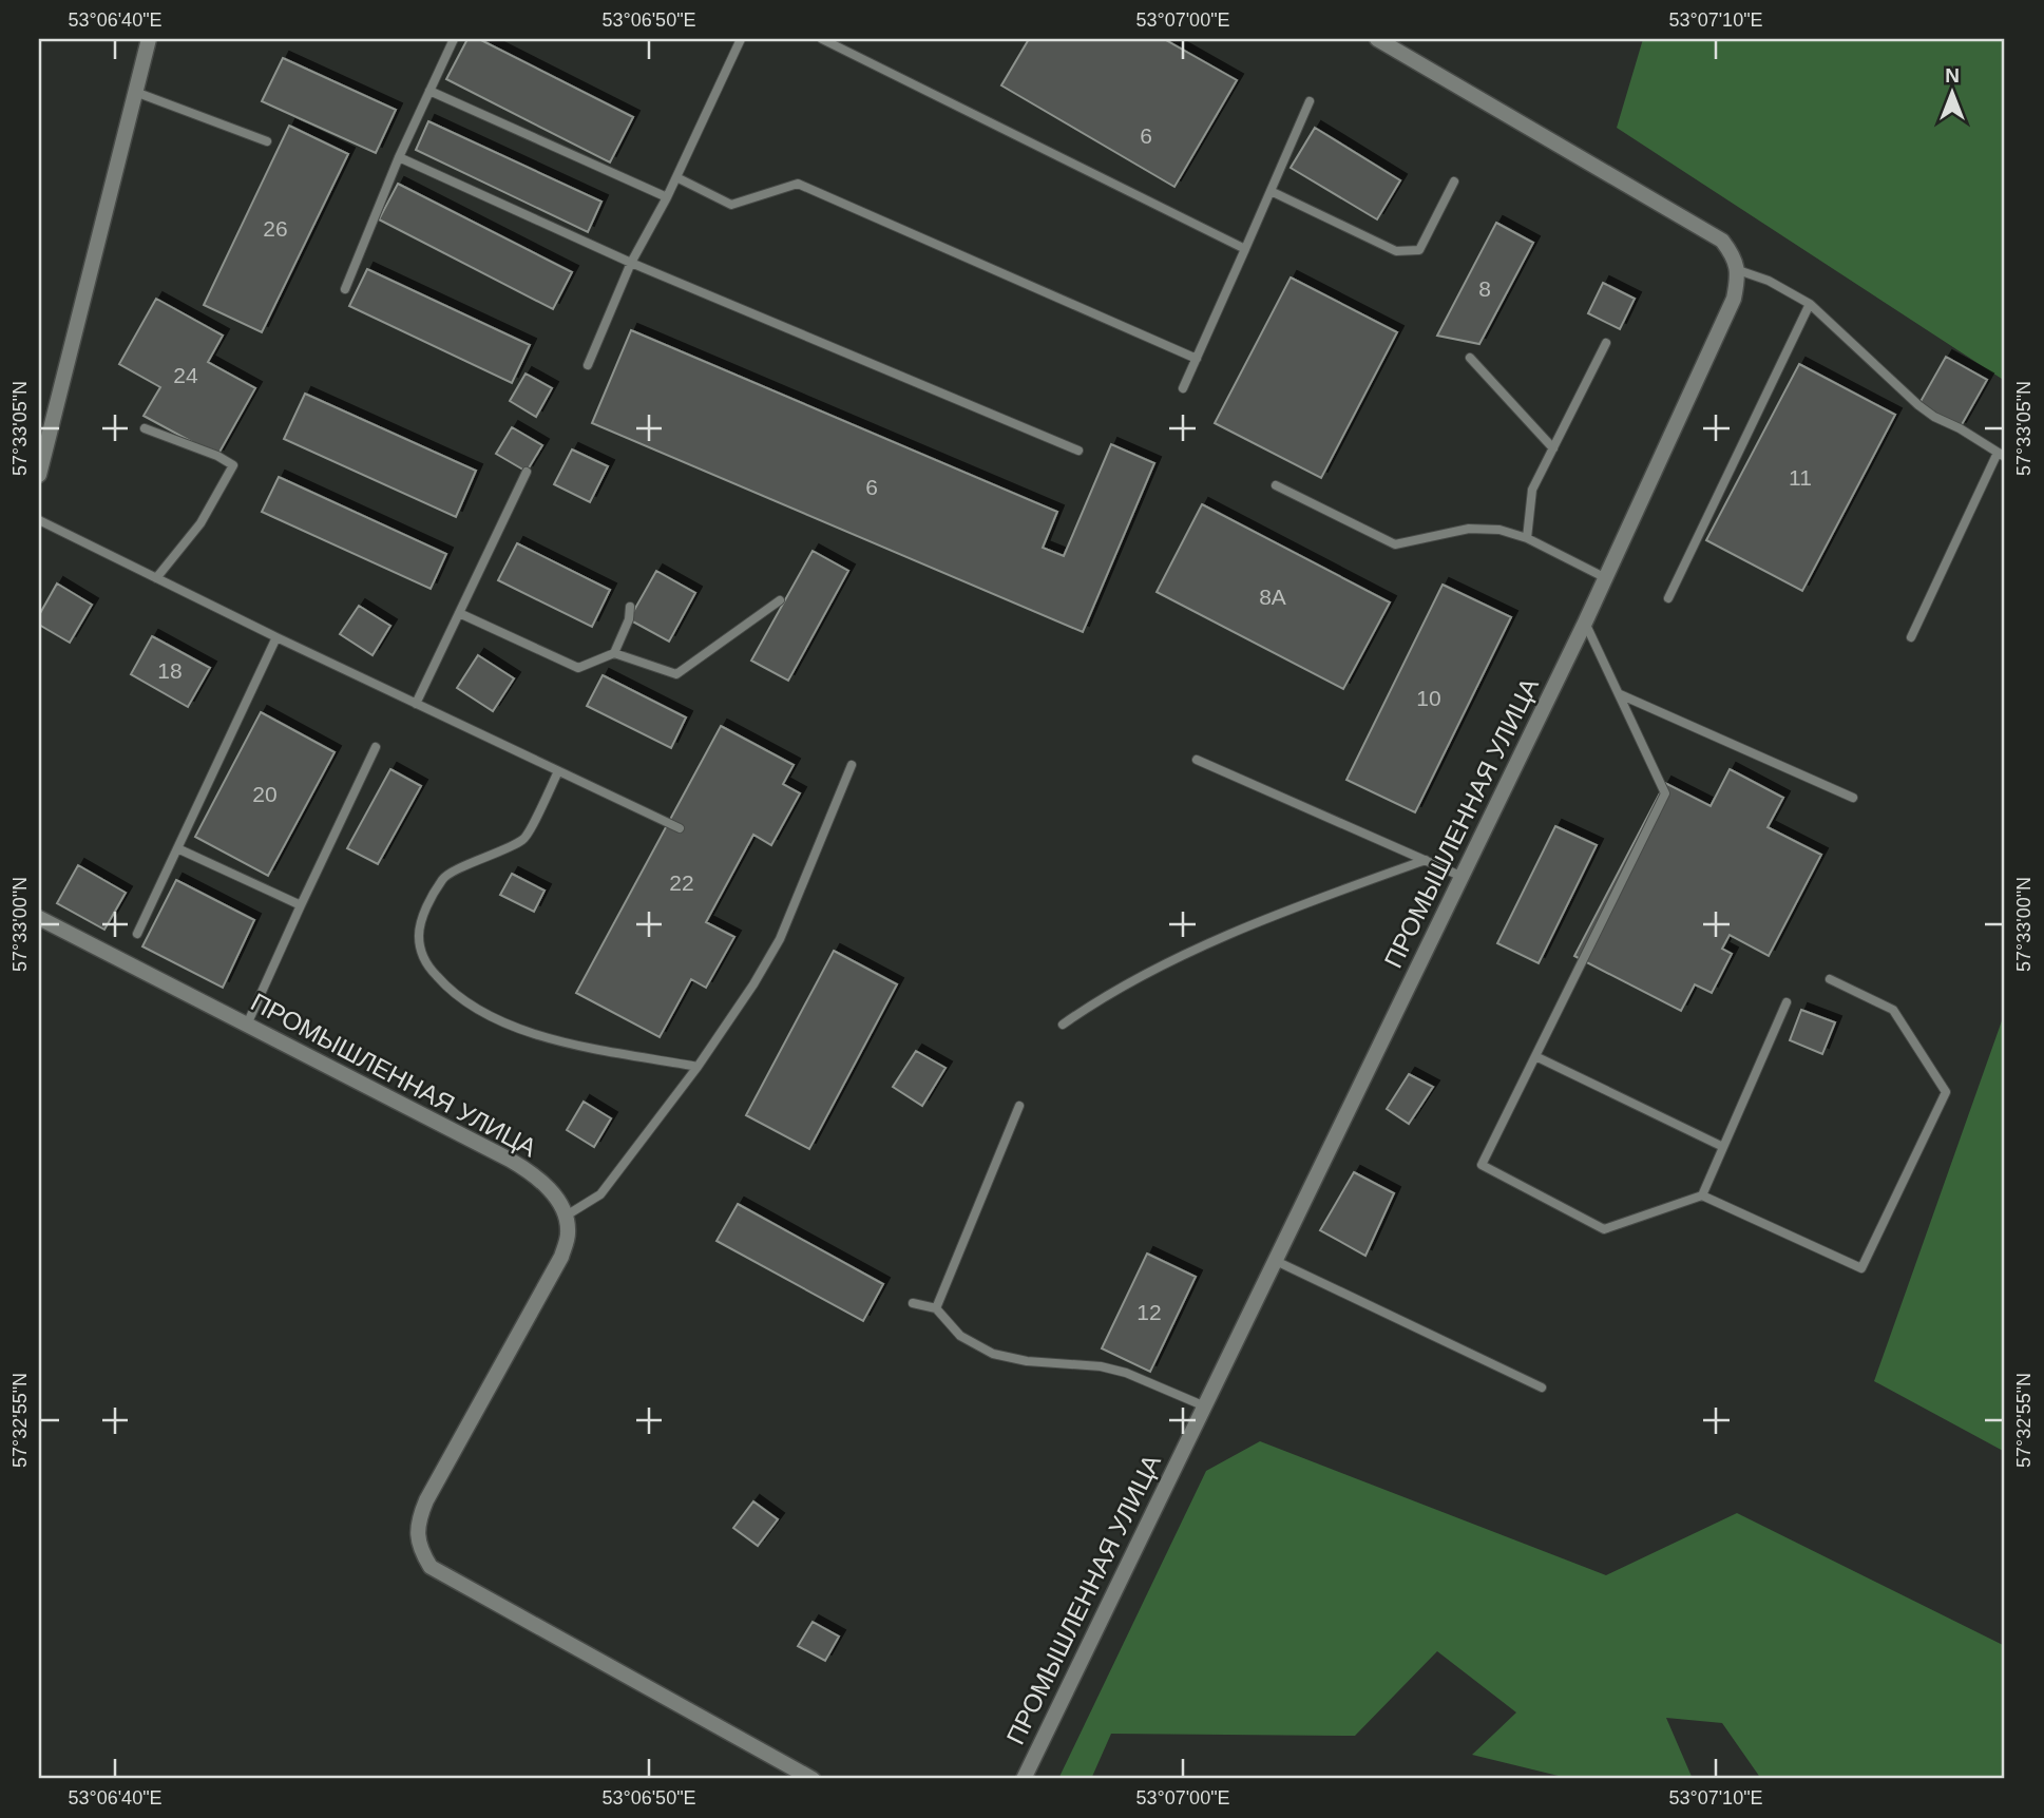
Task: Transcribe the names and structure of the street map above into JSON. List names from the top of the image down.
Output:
{
  "streets": {
    "street": ["ПРОМЫШЛЕННАЯ УЛИЦА"]
  },
  "house_numbers": [
    "6",
    "26",
    "8",
    "24",
    "11",
    "6",
    "8А",
    "18",
    "10",
    "20",
    "22",
    "12"
  ],
  "north": "top",
  "coordinates": [
    "53°06'40\"E",
    "53°06'50\"E",
    "53°07'00\"E",
    "53°07'10\"E",
    "57°33'05\"N",
    "57°33'00\"N",
    "57°32'55\"N"
  ]
}
